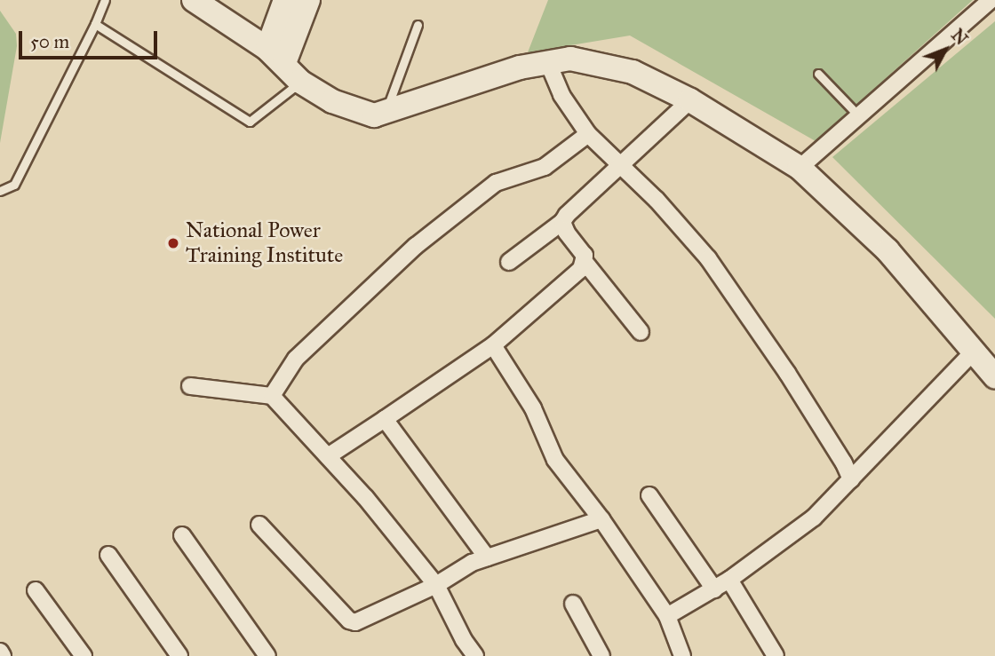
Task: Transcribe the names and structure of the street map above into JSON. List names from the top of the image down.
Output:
{
  "places": ["National Power Training Institute"],
  "scale_bar": "50 m",
  "north": "top right"
}
